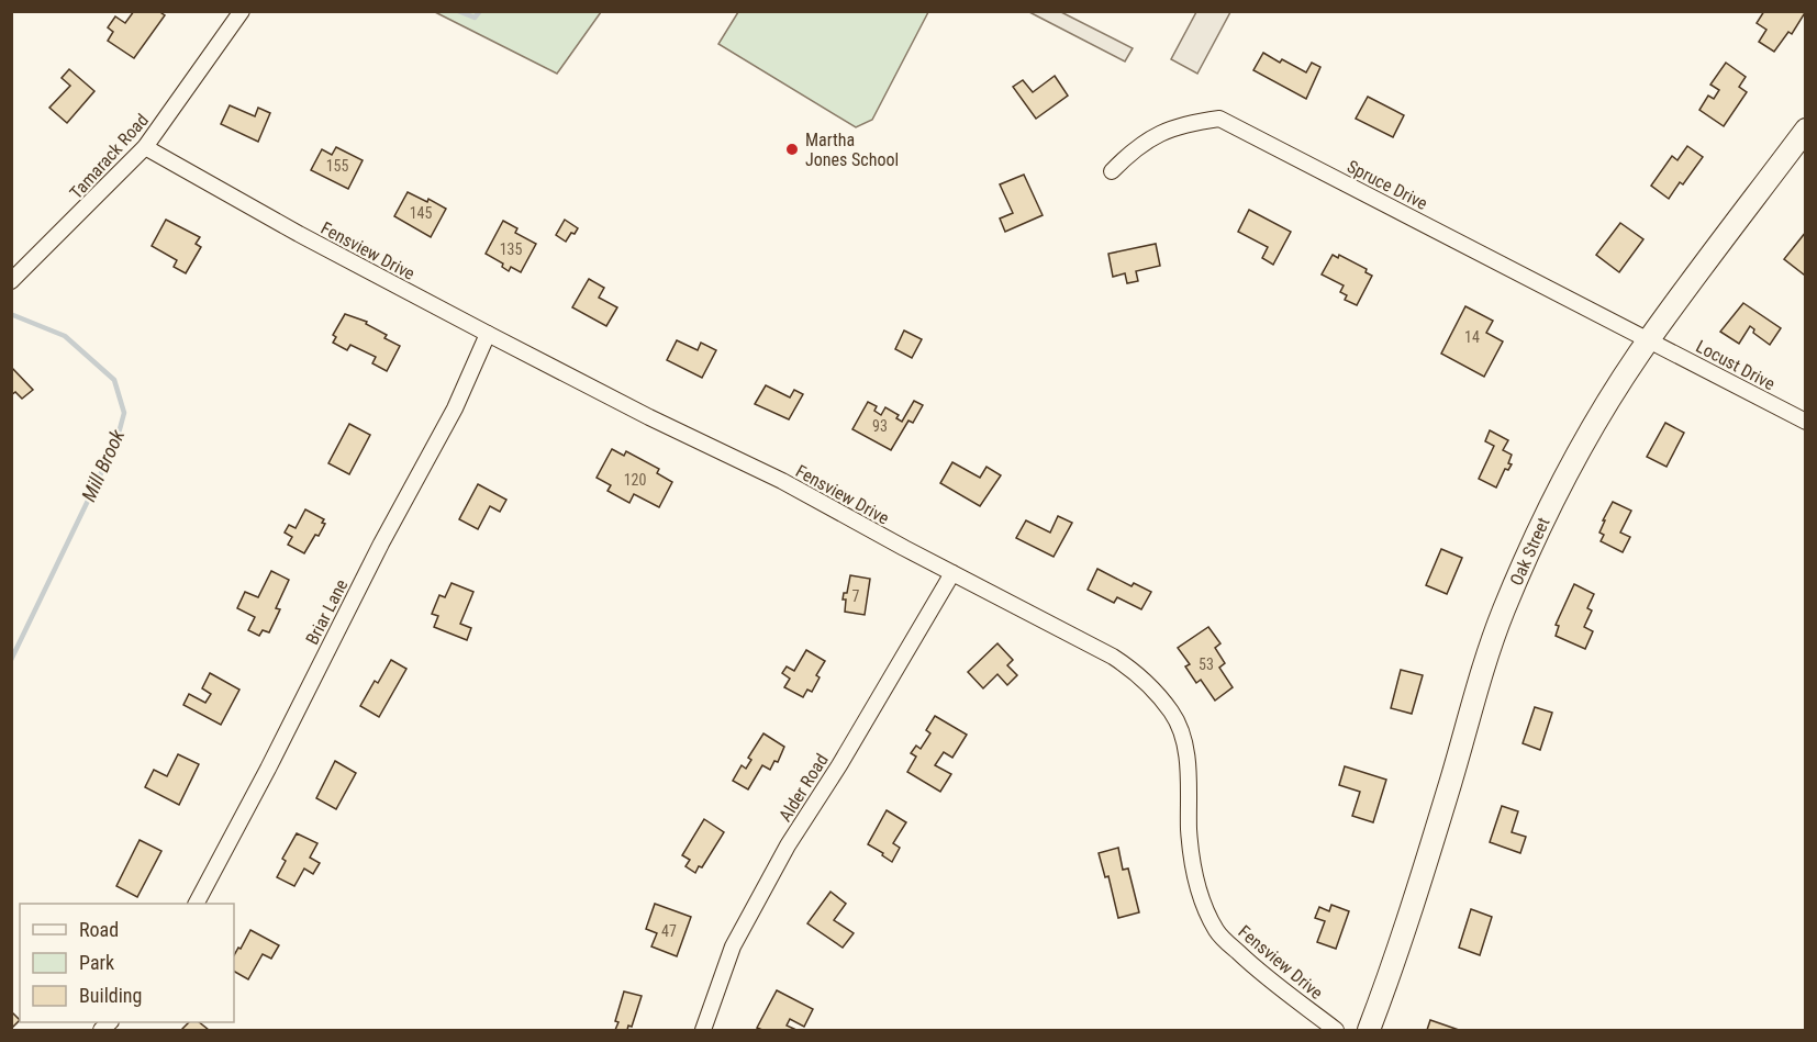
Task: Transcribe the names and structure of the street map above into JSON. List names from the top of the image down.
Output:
{
  "streets": {
    "street": [
      "Tamarack Road",
      "Spruce Drive",
      "Fensview Drive",
      "Locust Drive",
      "Oak Street",
      "Briar Lane",
      "Alder Road"
    ]
  },
  "crossings": [
    ["Tamarack Road", "Fensview Drive"],
    ["Spruce Drive", "Locust Drive"],
    ["Spruce Drive", "Oak Street"],
    ["Fensview Drive", "Briar Lane"],
    ["Fensview Drive", "Alder Road"],
    ["Locust Drive", "Oak Street"]
  ],
  "water": ["Mill Brook"],
  "places": ["Martha Jones School"],
  "house_numbers": [
    "155",
    "145",
    "135",
    "14",
    "93",
    "120",
    "7",
    "53",
    "47"
  ],
  "legend": ["Road", "Park", "Building"]
}
